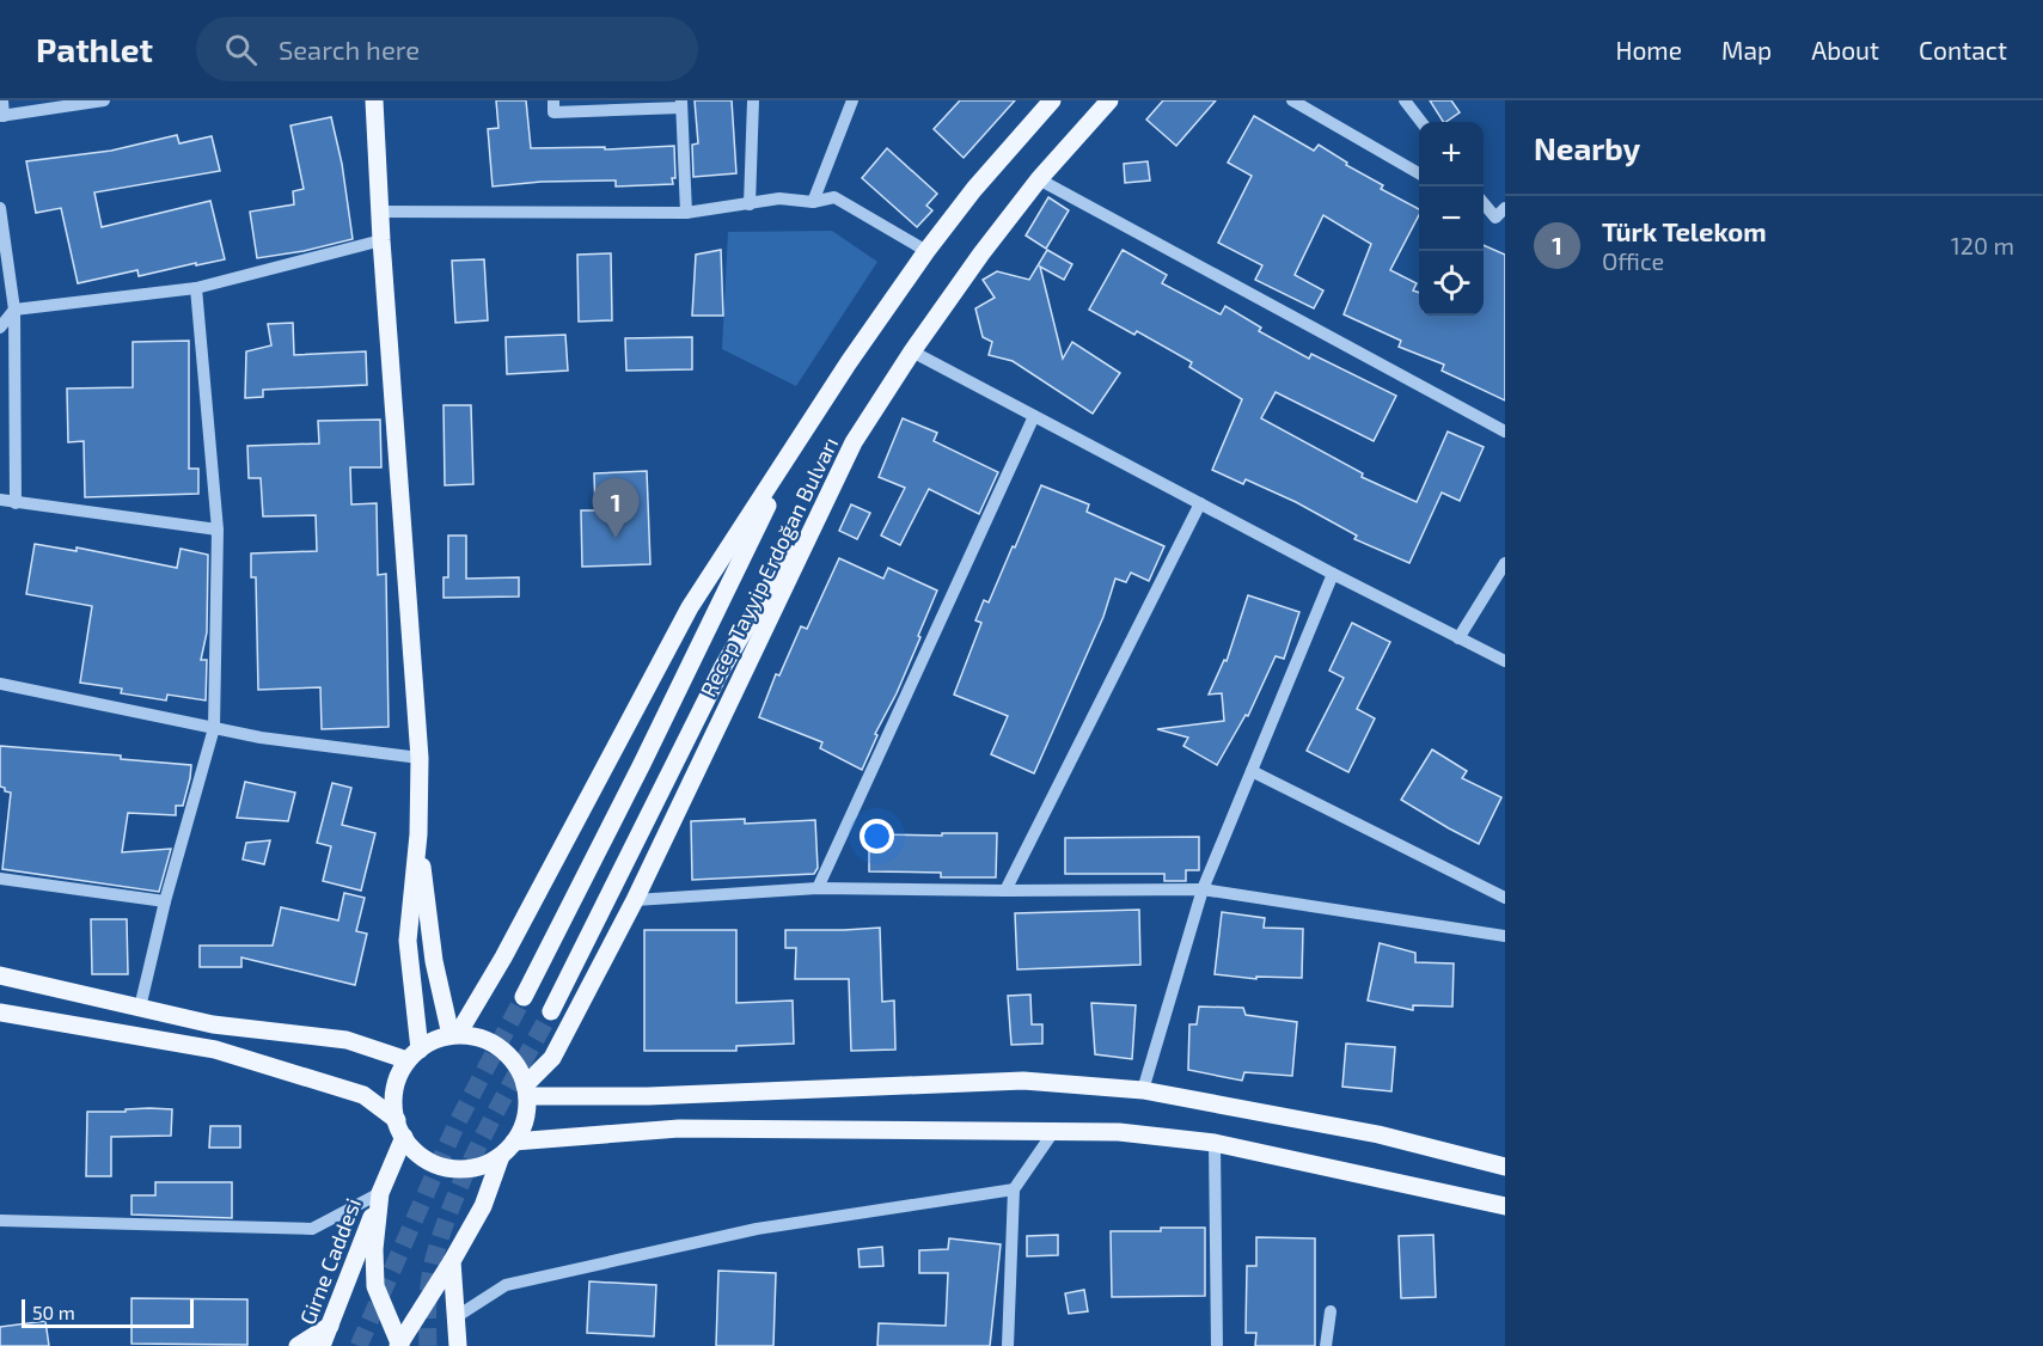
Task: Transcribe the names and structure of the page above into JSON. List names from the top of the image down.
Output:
{
  "streets": {
    "main road": ["Recep Tayyip Erdoğan Bulvarı", "Girne Caddesi"]
  },
  "scale_bar": "50 m",
  "page": {
    "header": "Pathlet",
    "search": "Search here",
    "nav": [
      "Home",
      "Map",
      "About",
      "Contact"
    ],
    "heading": "Nearby",
    "map_buttons": ["+", "−"],
    "list": [
      {
        "mark": "1",
        "name": "Türk Telekom",
        "note": "Office",
        "value": "120 m"
      }
    ],
    "pins": "1",
    "scale": "50 m"
  }
}
